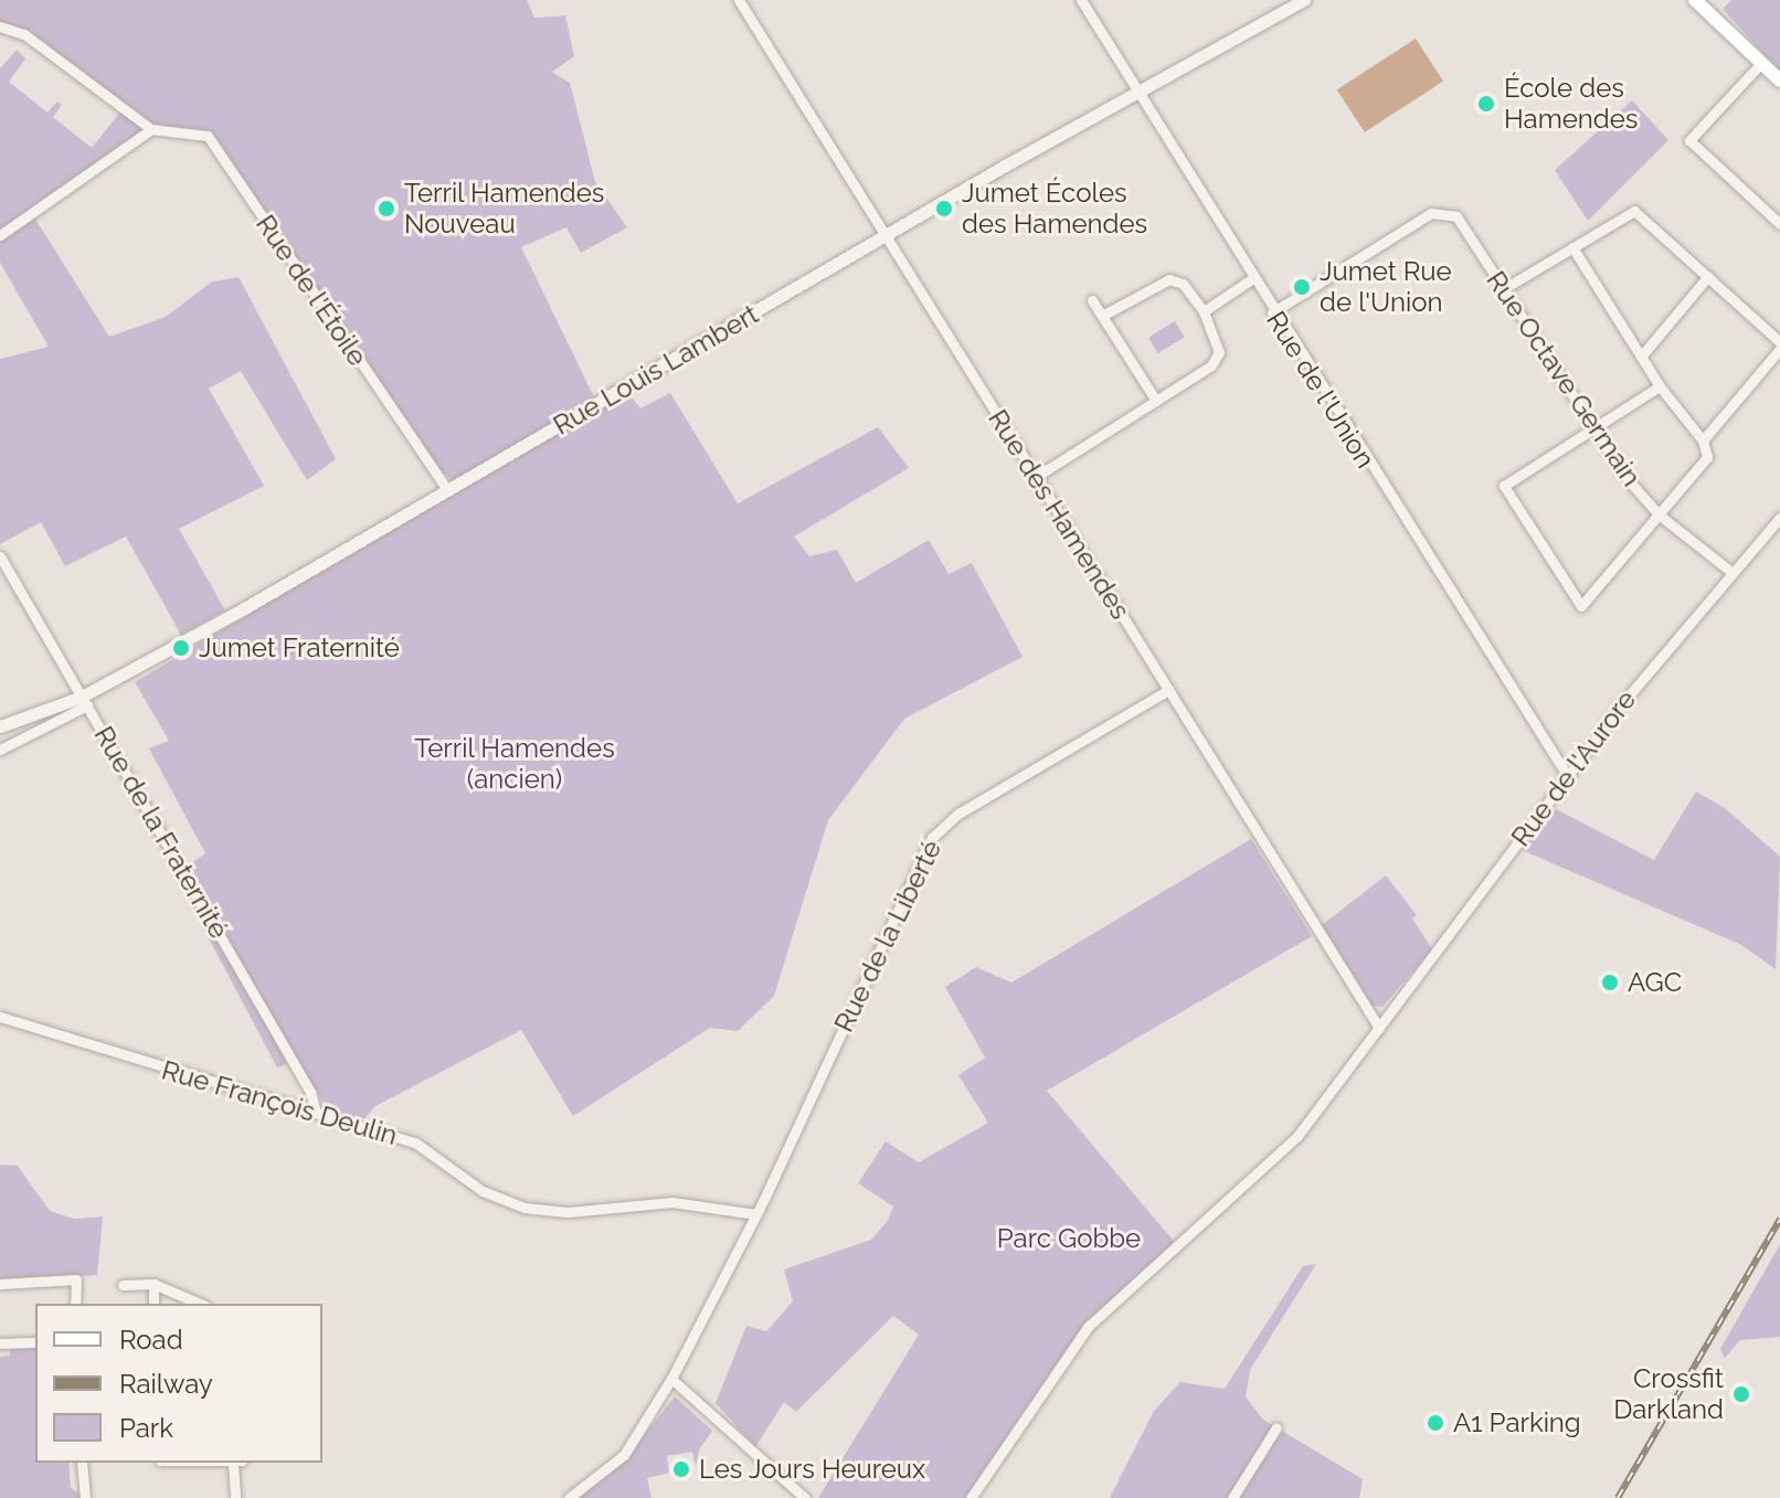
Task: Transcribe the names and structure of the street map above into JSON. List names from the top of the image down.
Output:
{
  "streets": {
    "street": [
      "Rue de l'Étoile",
      "Rue Louis Lambert",
      "Rue Octave Germain",
      "Rue de l'Union",
      "Rue des Hamendes",
      "Rue de l'Aurore",
      "Rue de la Fraternité",
      "Rue de la Liberté",
      "Rue François Deulin"
    ]
  },
  "crossings": [
    ["Rue de l'Étoile", "Rue Louis Lambert"],
    ["Rue Louis Lambert", "Rue de l'Union"],
    ["Rue Louis Lambert", "Rue des Hamendes"],
    ["Rue Louis Lambert", "Rue de la Fraternité"],
    ["Rue Octave Germain", "Rue de l'Union"],
    ["Rue Octave Germain", "Rue de l'Aurore"],
    ["Rue de l'Union", "Rue de l'Aurore"],
    ["Rue des Hamendes", "Rue de l'Aurore"],
    ["Rue des Hamendes", "Rue de la Liberté"],
    ["Rue de la Fraternité", "Rue François Deulin"],
    ["Rue de la Liberté", "Rue François Deulin"]
  ],
  "parks": ["Terril Hamendes (ancien)", "Parc Gobbe"],
  "places": [
    "École des Hamendes",
    "Terril Hamendes Nouveau",
    "Jumet Écoles des Hamendes",
    "Jumet Rue de l'Union",
    "Jumet Fraternité",
    "AGC",
    "Crossfit Darkland",
    "A1 Parking",
    "Les Jours Heureux"
  ],
  "legend": ["Road", "Railway", "Park"]
}
